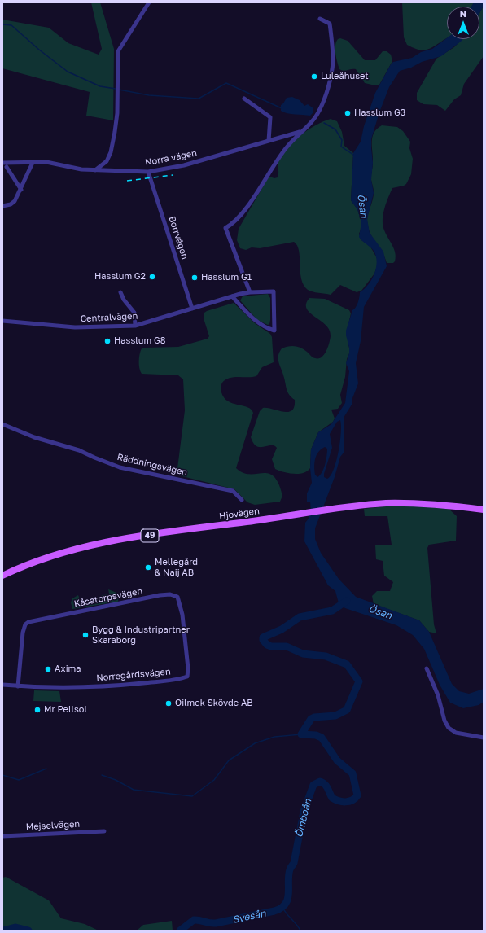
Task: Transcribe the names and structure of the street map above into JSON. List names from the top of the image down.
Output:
{
  "streets": {
    "main road": ["Hjovägen", "49"],
    "street": [
      "Norra vägen",
      "Borrvägen",
      "Centralvägen",
      "Räddningsvägen",
      "Kåsatorpsvägen",
      "Norregårdsvägen",
      "Mejselvägen"
    ]
  },
  "crossings": [
    ["Norra vägen", "Borrvägen"],
    ["Borrvägen", "Centralvägen"],
    ["Kåsatorpsvägen", "Norregårdsvägen"]
  ],
  "water": ["Ösan", "Ömboån", "Svesån"],
  "places": [
    "Luleåhuset",
    "Hasslum G3",
    "Hasslum G2",
    "Hasslum G1",
    "Hasslum G8",
    "Mellegård & Naij AB",
    "Bygg & Industripartner Skaraborg",
    "Axima",
    "Oilmek Skövde AB",
    "Mr Pellsol"
  ],
  "north": "top"
}
